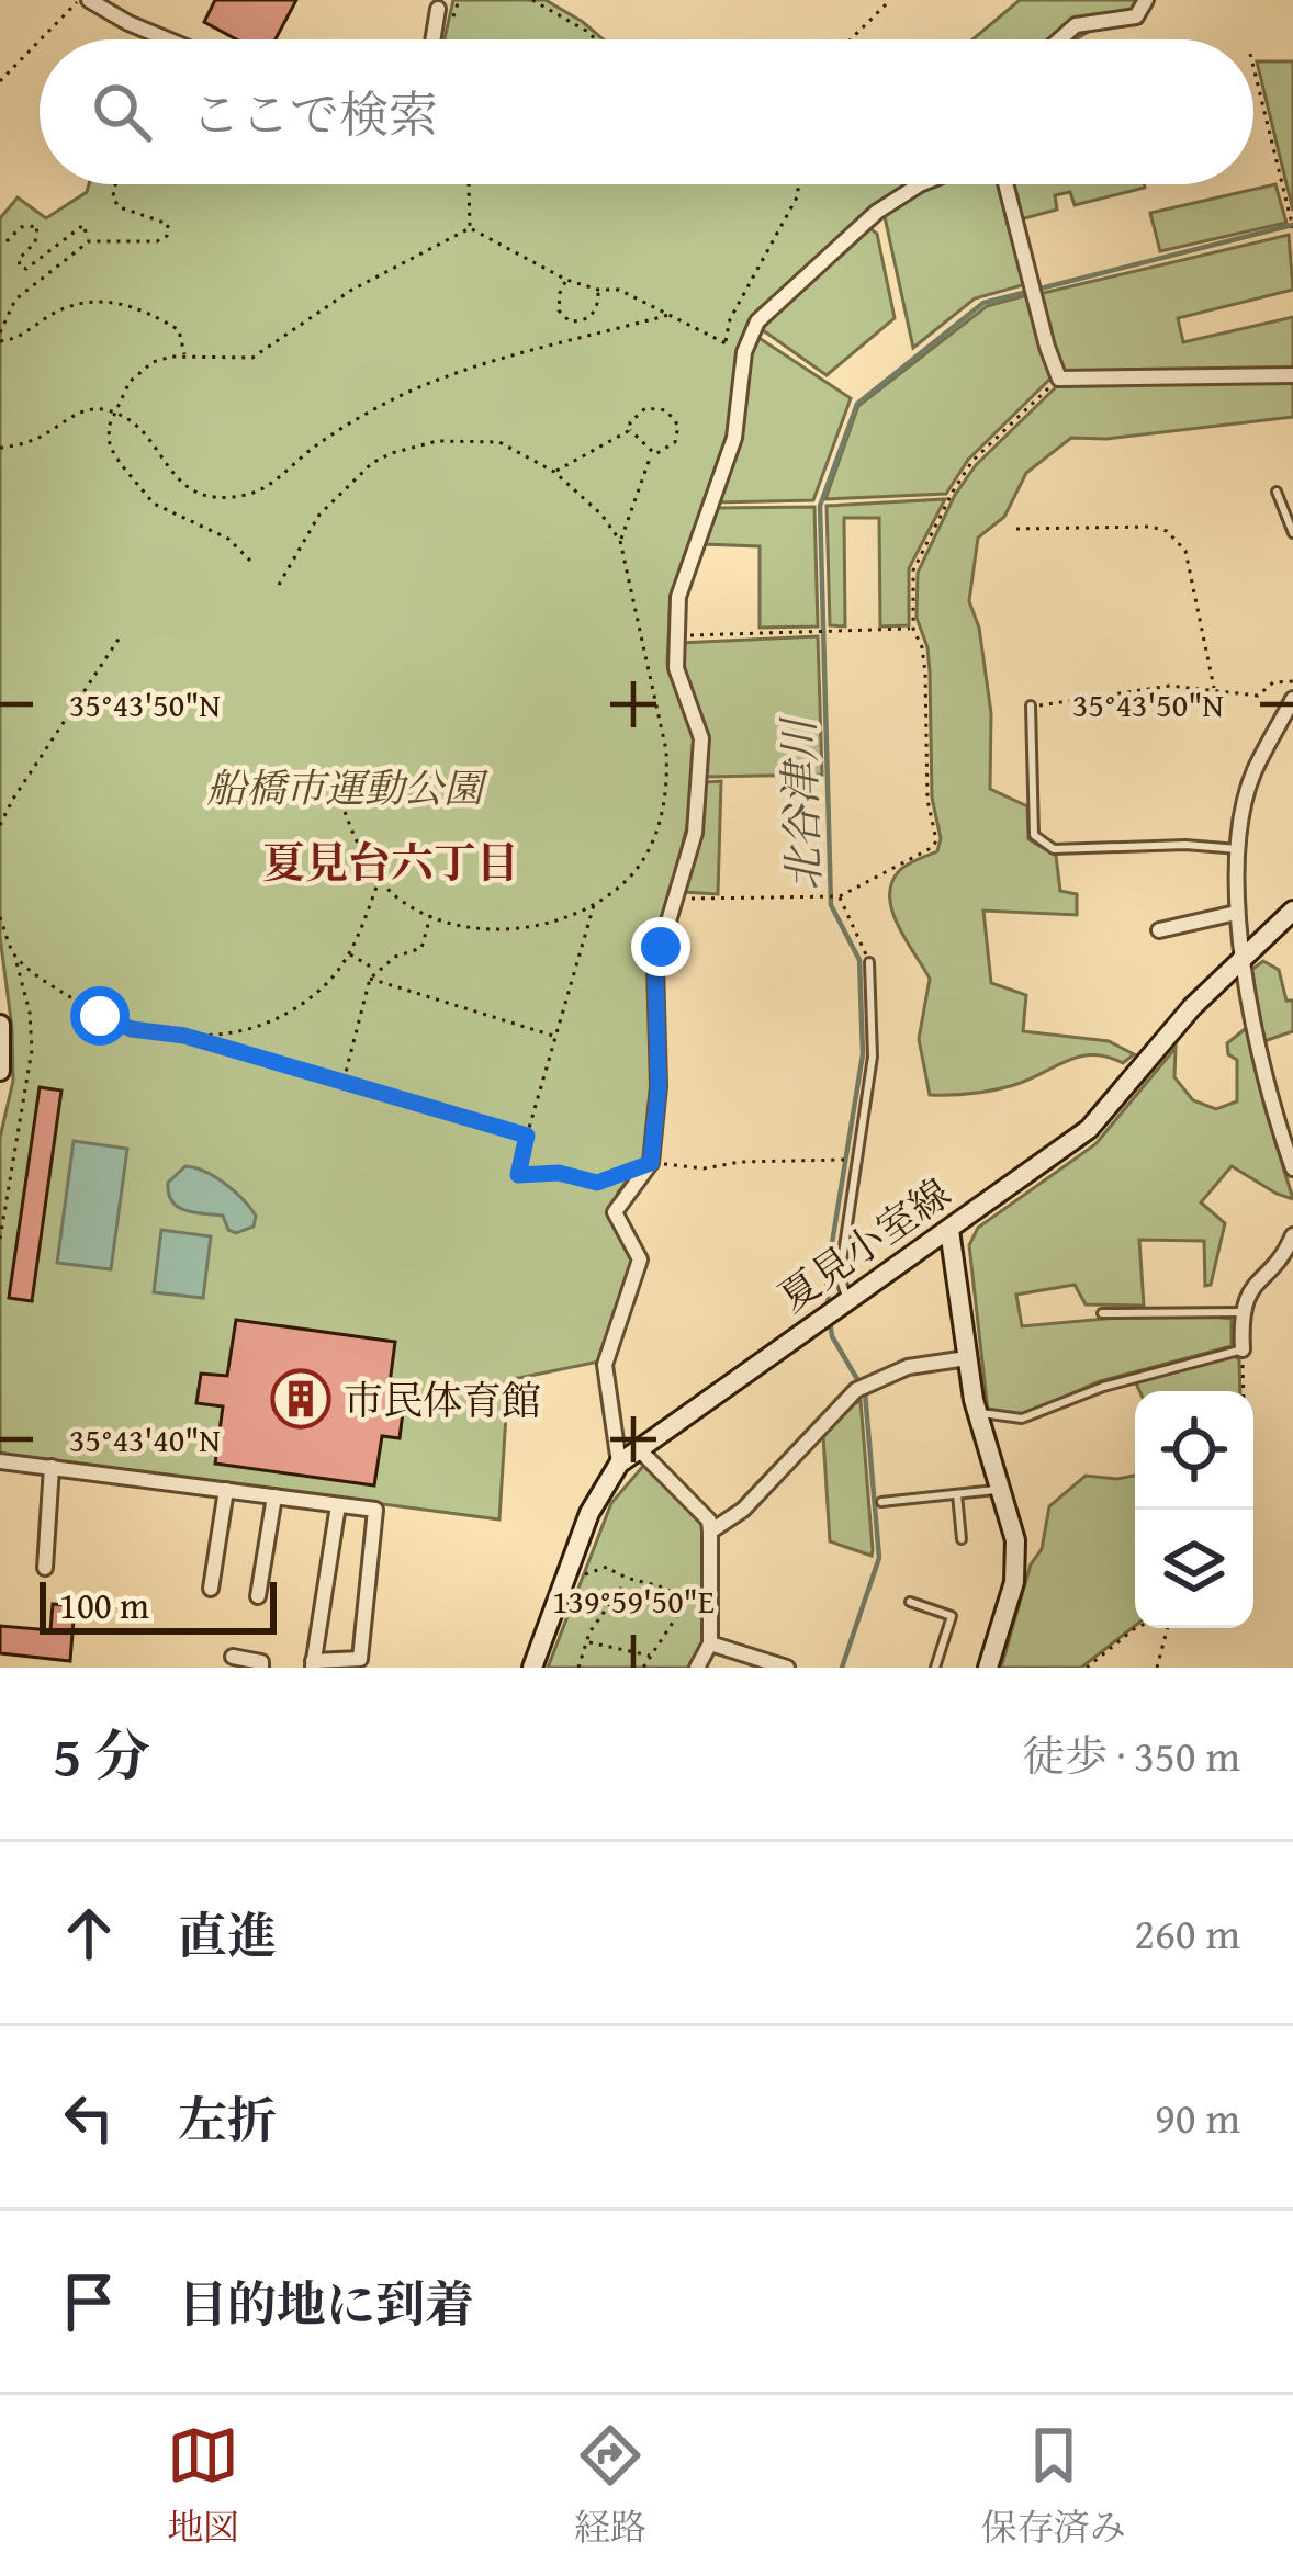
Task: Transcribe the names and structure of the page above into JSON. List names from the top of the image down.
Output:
{
  "streets": {
    "main road": ["夏見小室線"]
  },
  "districts": ["夏見台六丁目"],
  "water": ["北谷津川"],
  "parks": ["船橋市運動公園"],
  "places": {
    "building": ["市民体育館"]
  },
  "scale_bar": "100 m",
  "page": {
    "search": "ここで検索",
    "scale": "100 m",
    "heading": ["5 分", "徒歩 · 350 m"],
    "list": [
      ["直進", "260 m"],
      ["左折", "90 m"],
      "目的地に到着"
    ],
    "nav": ["地図", "経路", "保存済み"]
  },
  "coordinates": ["35°43'50\"N", "35°43'40\"N", "139°59'50\"E"]
}
